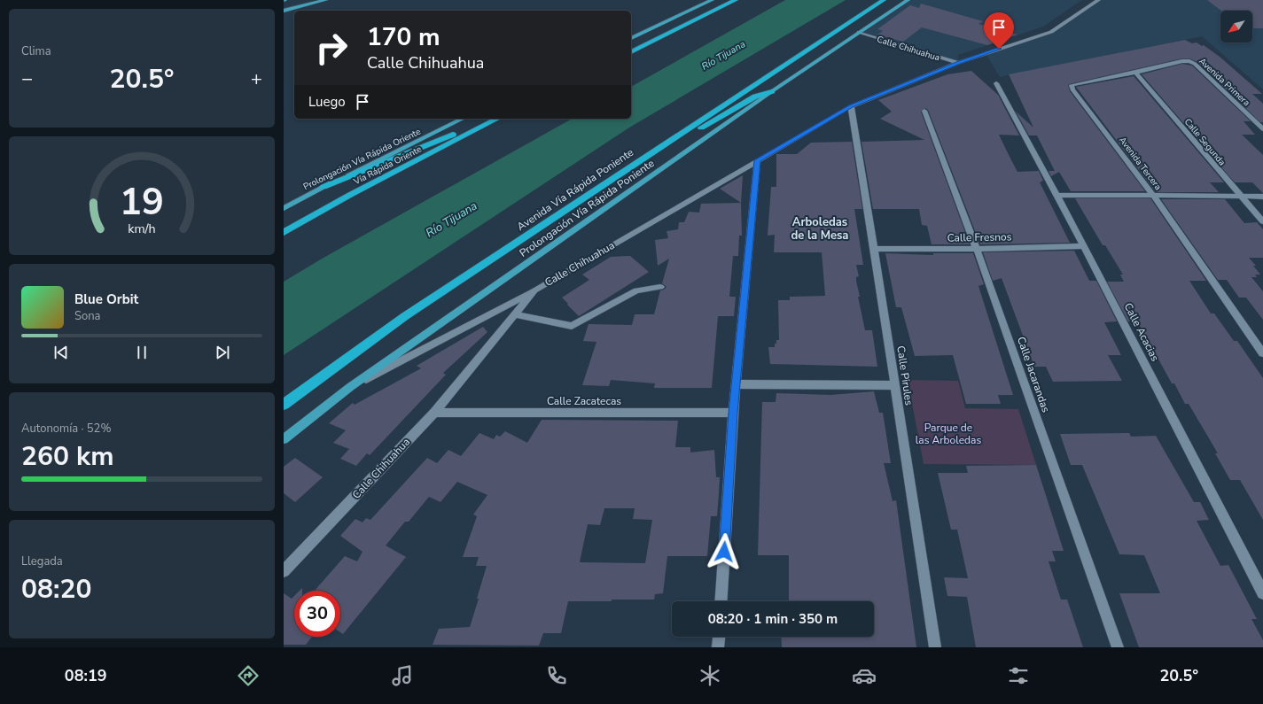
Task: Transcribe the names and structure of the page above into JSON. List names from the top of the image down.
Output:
{
  "streets": {
    "highway": ["Vía Rápida Oriente", "Avenida Vía Rápida Poniente"],
    "main road": ["Prolongación Vía Rápida Oriente", "Prolongación Vía Rápida Poniente"],
    "street": [
      "Calle Chihuahua",
      "Avenida Primera",
      "Calle Segunda",
      "Avenida Tercera",
      "Calle Fresnos",
      "Calle Acacias",
      "Calle Jacarandas",
      "Calle Pirules",
      "Calle Zacatecas"
    ]
  },
  "crossings": [
    ["Calle Chihuahua", "Prolongación Vía Rápida Poniente"],
    ["Calle Chihuahua", "Calle Pirules"],
    ["Calle Chihuahua", "Calle Zacatecas"],
    ["Avenida Primera", "Avenida Tercera"],
    ["Calle Segunda", "Avenida Tercera"],
    ["Calle Fresnos", "Calle Acacias"],
    ["Calle Fresnos", "Calle Jacarandas"],
    ["Calle Fresnos", "Calle Pirules"]
  ],
  "districts": ["Arboledas de la Mesa"],
  "water": ["Río Tijuana"],
  "parks": ["Parque de las Arboledas"],
  "north": "bottom left",
  "page": {
    "tile": [
      "Clima",
      ["Autonomía · 52%", "260 km"],
      ["Llegada", "08:20"]
    ],
    "turn": ["170 m", "Calle Chihuahua"],
    "heat": ["−", "20.5°", "+"],
    "then": "Luego",
    "song": ["Blue Orbit", "Sona"],
    "limit": "30",
    "trip": "08:20 · 1 min · 350 m",
    "tabs": ["08:19", "20.5°"],
    "gauge": ["19", "km/h"]
  }
}
